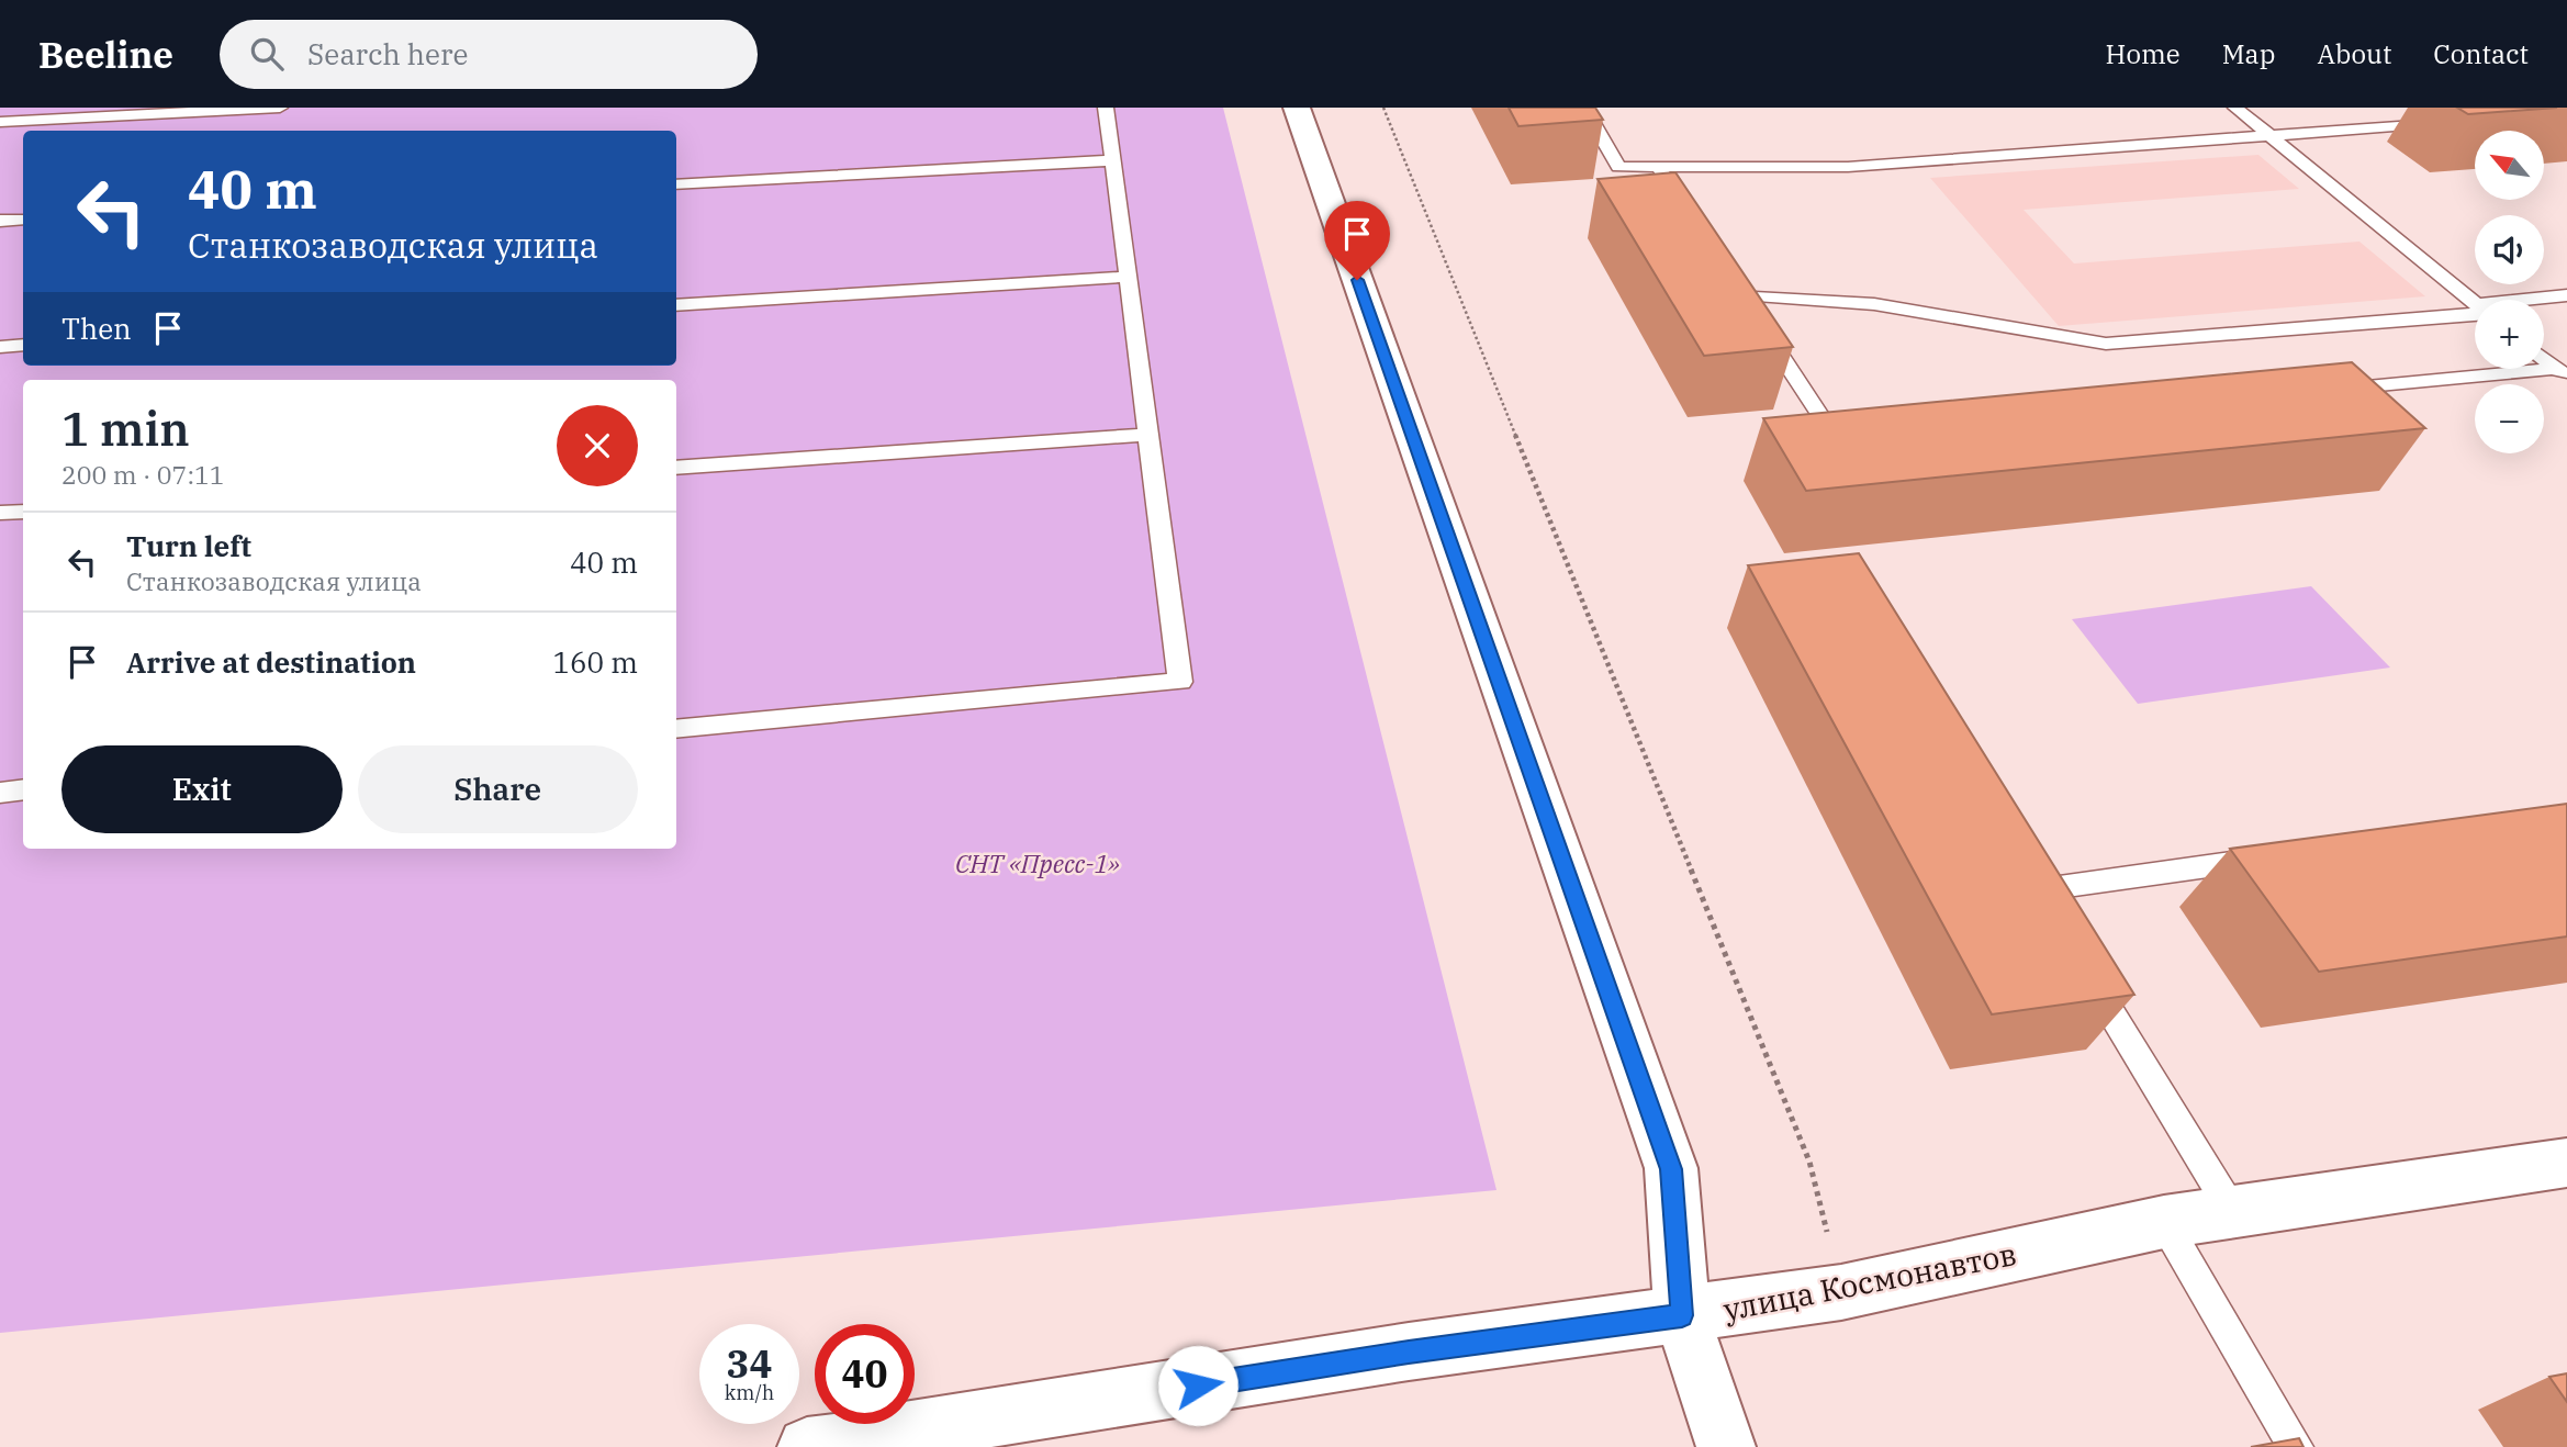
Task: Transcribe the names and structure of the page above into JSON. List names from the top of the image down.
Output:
{
  "streets": {
    "street": ["улица Космонавтов"]
  },
  "parks": ["СНТ «Пресс-1»"],
  "north": "top left",
  "page": {
    "header": "Beeline",
    "search": "Search here",
    "nav": [
      "Home",
      "Map",
      "About",
      "Contact"
    ],
    "map_buttons": ["+", "−"],
    "turn": ["40 m", "Станкозаводская улица"],
    "then": "Then",
    "heading": ["1 min", "200 m · 07:11"],
    "list": [
      {
        "name": "Turn left",
        "note": "Станкозаводская улица",
        "value": "40 m"
      },
      {
        "name": "Arrive at destination",
        "value": "160 m"
      }
    ],
    "buttons": ["Exit", "Share"],
    "speed": "34 km/h",
    "limit": "40"
  }
}
